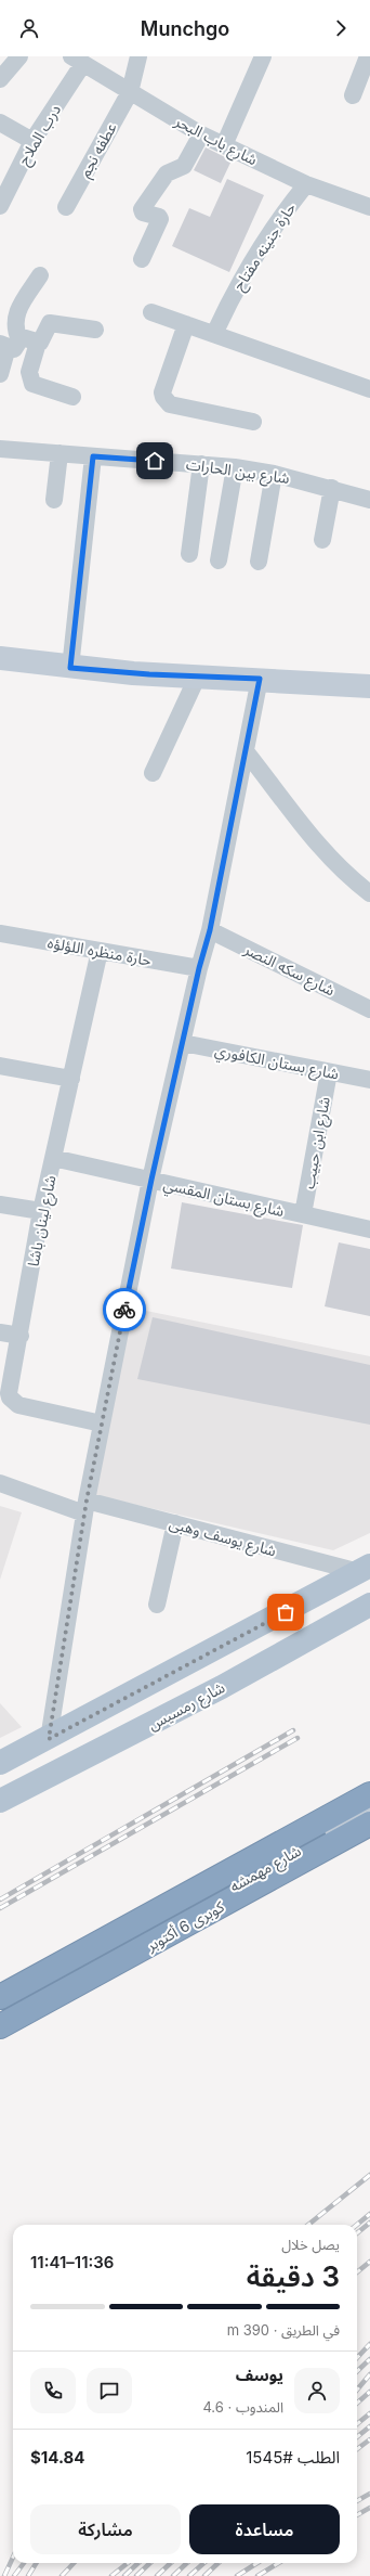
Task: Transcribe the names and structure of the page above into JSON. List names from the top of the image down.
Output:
{
  "streets": {
    "highway": ["كوبرى 6 أكتوبر"],
    "main road": ["شارع رمسيس", "شارع مهمشه"],
    "street": [
      "درب الملاح",
      "شارع باب البحر",
      "عطفه نجم",
      "حارة جنينه مفتاح",
      "شارع بين الحارات",
      "حارة منظره اللؤلؤه",
      "شارع سكه النصر",
      "شارع بستان الكافوري",
      "شارع ابن حبيب",
      "شارع بستان المقسي",
      "شارع لينان باشا",
      "شارع يوسف وهبى"
    ]
  },
  "crossings": [
    ["درب الملاح", "شارع باب البحر"],
    ["شارع باب البحر", "عطفه نجم"],
    ["شارع باب البحر", "حارة جنينه مفتاح"],
    ["حارة منظره اللؤلؤه", "شارع لينان باشا"],
    ["شارع بستان الكافوري", "شارع ابن حبيب"],
    ["شارع ابن حبيب", "شارع بستان المقسي"],
    ["شارع بستان المقسي", "شارع لينان باشا"]
  ],
  "page": {
    "header": "Munchgo",
    "heading": ["3 دقيقة", "يصل خلال", "11:36–11:41"],
    "panel": [
      "يوسف",
      "المندوب · 4.6",
      "الطلب #1545",
      "$14.84"
    ],
    "bar": "في الطريق · 390 m",
    "buttons": ["مساعدة", "مشاركة"]
  }
}
